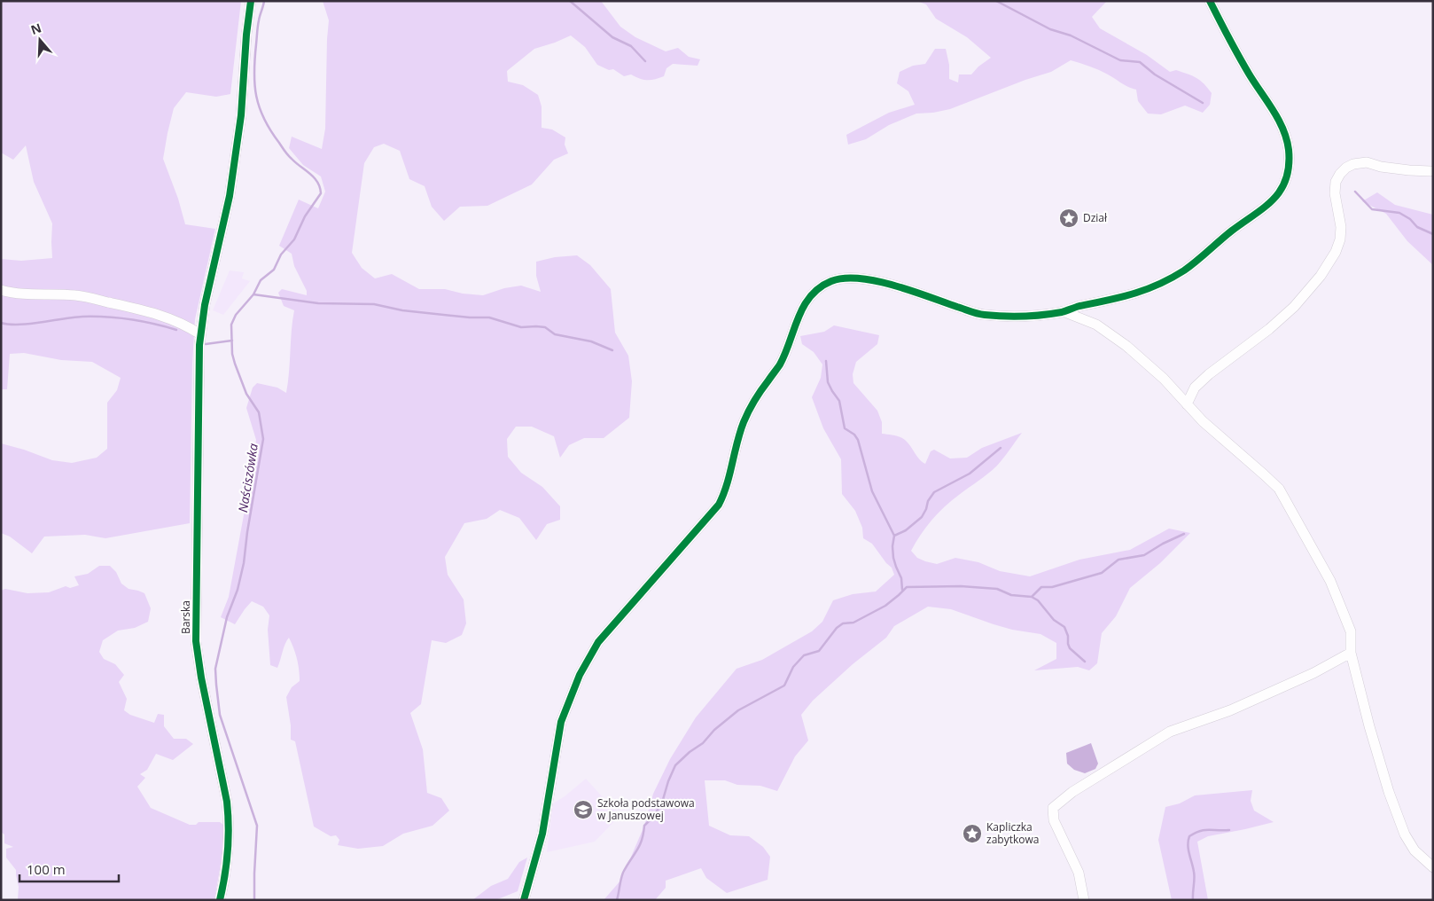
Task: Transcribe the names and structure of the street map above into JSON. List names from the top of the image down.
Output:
{
  "streets": {
    "street": ["Barska"]
  },
  "water": ["Naściszówka"],
  "places": {
    "place": ["Dział", "Kapliczka zabytkowa"],
    "school or university": ["Szkoła podstawowa w Januszowej"]
  },
  "scale_bar": "100 m",
  "north": "top"
}
